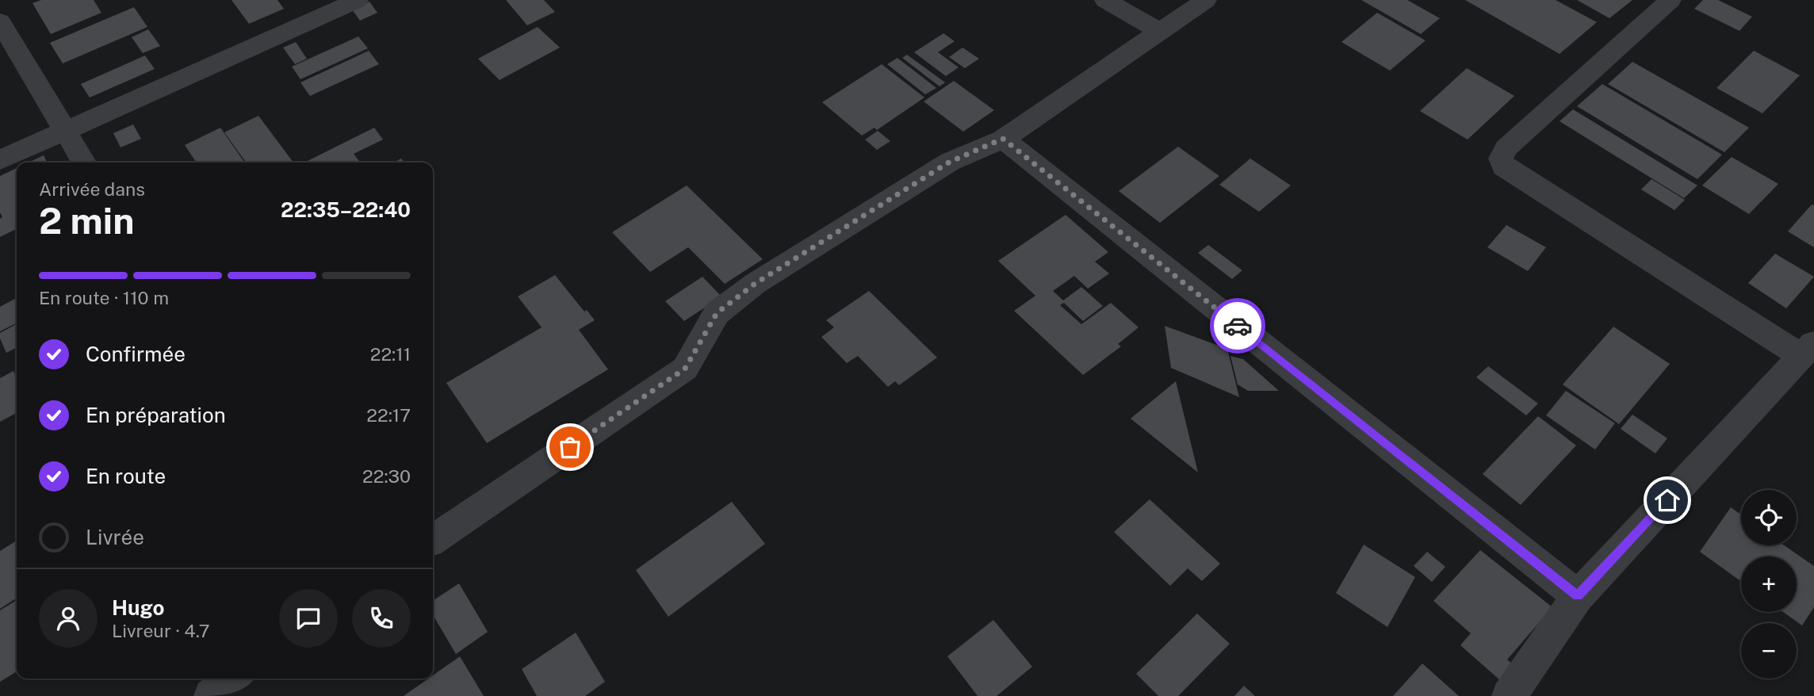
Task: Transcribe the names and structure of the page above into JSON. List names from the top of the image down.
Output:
{
  "page": {
    "heading": ["2 min", "Arrivée dans", "22:35–22:40"],
    "panel": ["Hugo", "Livreur · 4.7"],
    "bar": "En route · 110 m",
    "list": [
      ["Confirmée", "22:11"],
      ["En préparation", "22:17"],
      ["En route", "22:30"],
      "Livrée"
    ],
    "map_buttons": ["+", "−"]
  }
}
